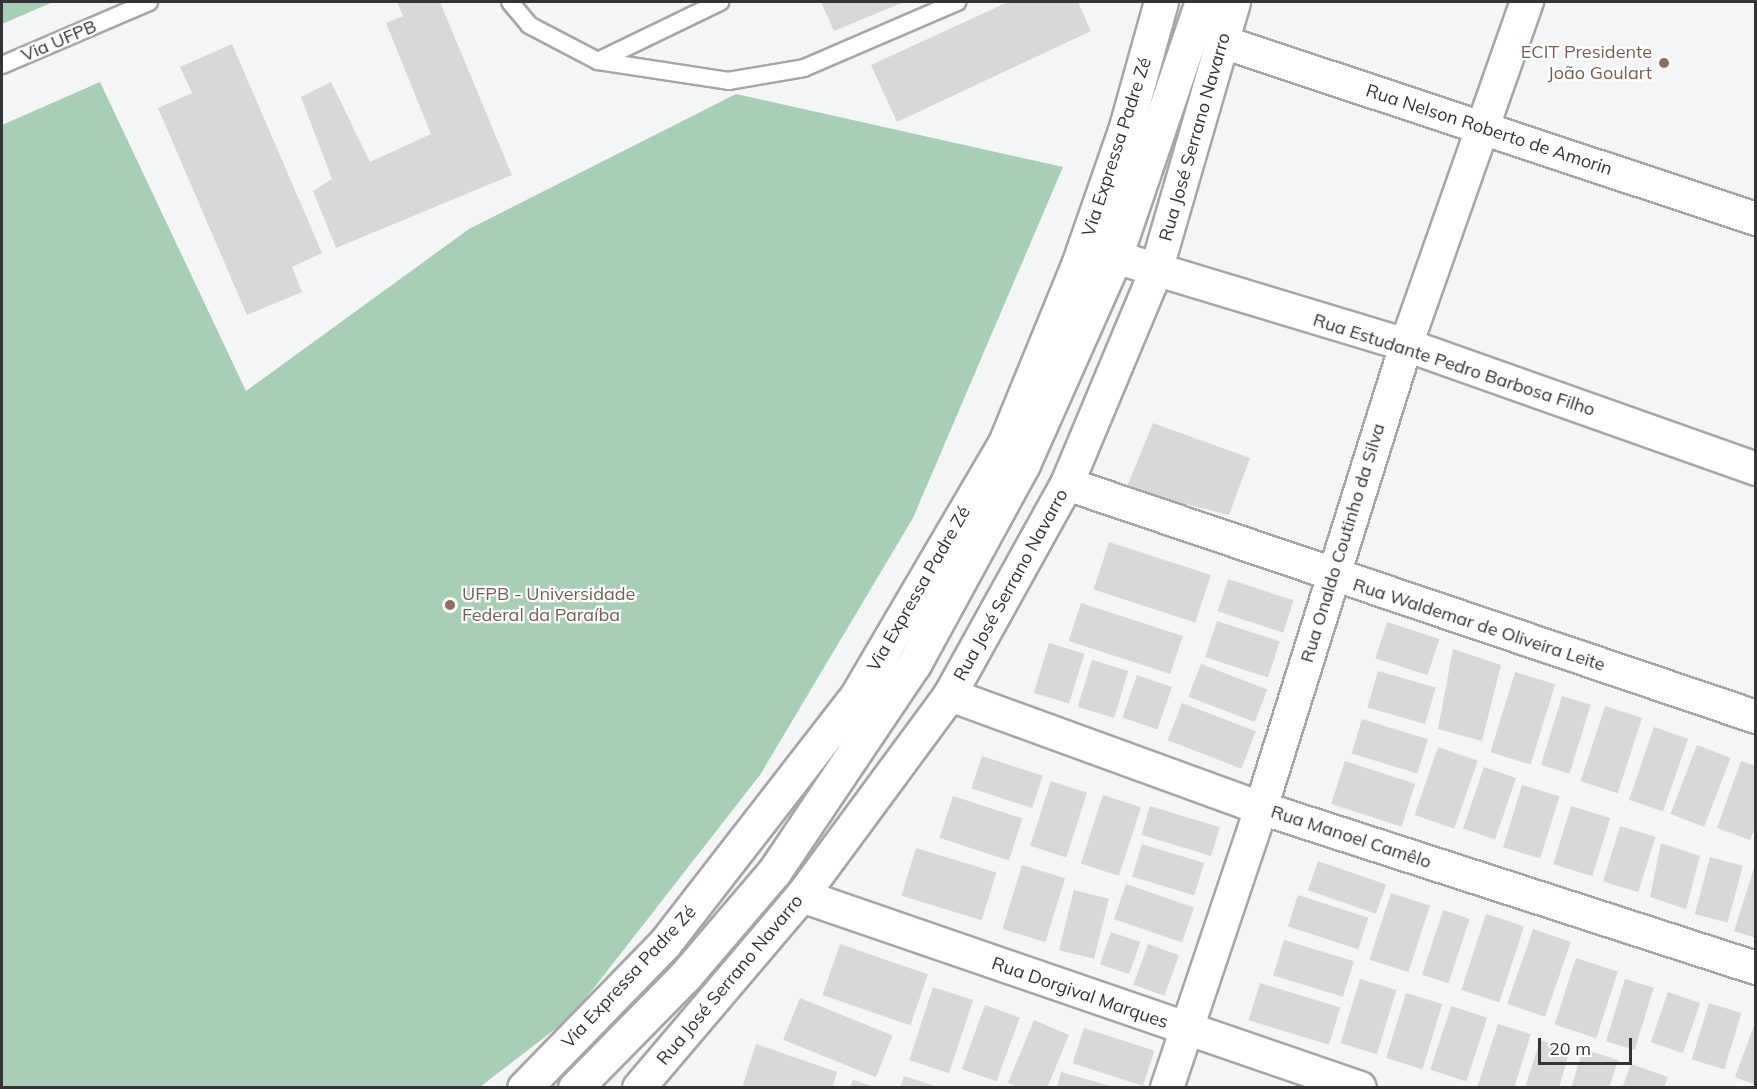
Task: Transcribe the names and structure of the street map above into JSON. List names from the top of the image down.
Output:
{
  "streets": {
    "main road": ["Via Expressa Padre Zé"],
    "street": [
      "Rua Nelson Roberto de Amorin",
      "Rua José Serrano Navarro",
      "Rua Estudante Pedro Barbosa Filho",
      "Rua Onaldo Coutinho da Silva",
      "Rua Waldemar de Oliveira Leite",
      "Rua Manoel Camêlo",
      "Rua Dorgival Marques"
    ],
    "lane": ["Via UFPB"]
  },
  "crossings": [
    ["Rua Nelson Roberto de Amorin", "Rua José Serrano Navarro"],
    ["Rua Nelson Roberto de Amorin", "Rua Onaldo Coutinho da Silva"],
    ["Rua José Serrano Navarro", "Rua Estudante Pedro Barbosa Filho"],
    ["Rua José Serrano Navarro", "Rua Waldemar de Oliveira Leite"],
    ["Rua José Serrano Navarro", "Rua Manoel Camêlo"],
    ["Rua José Serrano Navarro", "Rua Dorgival Marques"],
    ["Via Expressa Padre Zé", "Rua Estudante Pedro Barbosa Filho"],
    ["Rua Estudante Pedro Barbosa Filho", "Rua Onaldo Coutinho da Silva"],
    ["Rua Onaldo Coutinho da Silva", "Rua Waldemar de Oliveira Leite"],
    ["Rua Onaldo Coutinho da Silva", "Rua Manoel Camêlo"],
    ["Rua Onaldo Coutinho da Silva", "Rua Dorgival Marques"]
  ],
  "places": ["ECIT Presidente João Goulart", "UFPB - Universidade Federal da Paraíba"],
  "scale_bar": "20 m"
}
